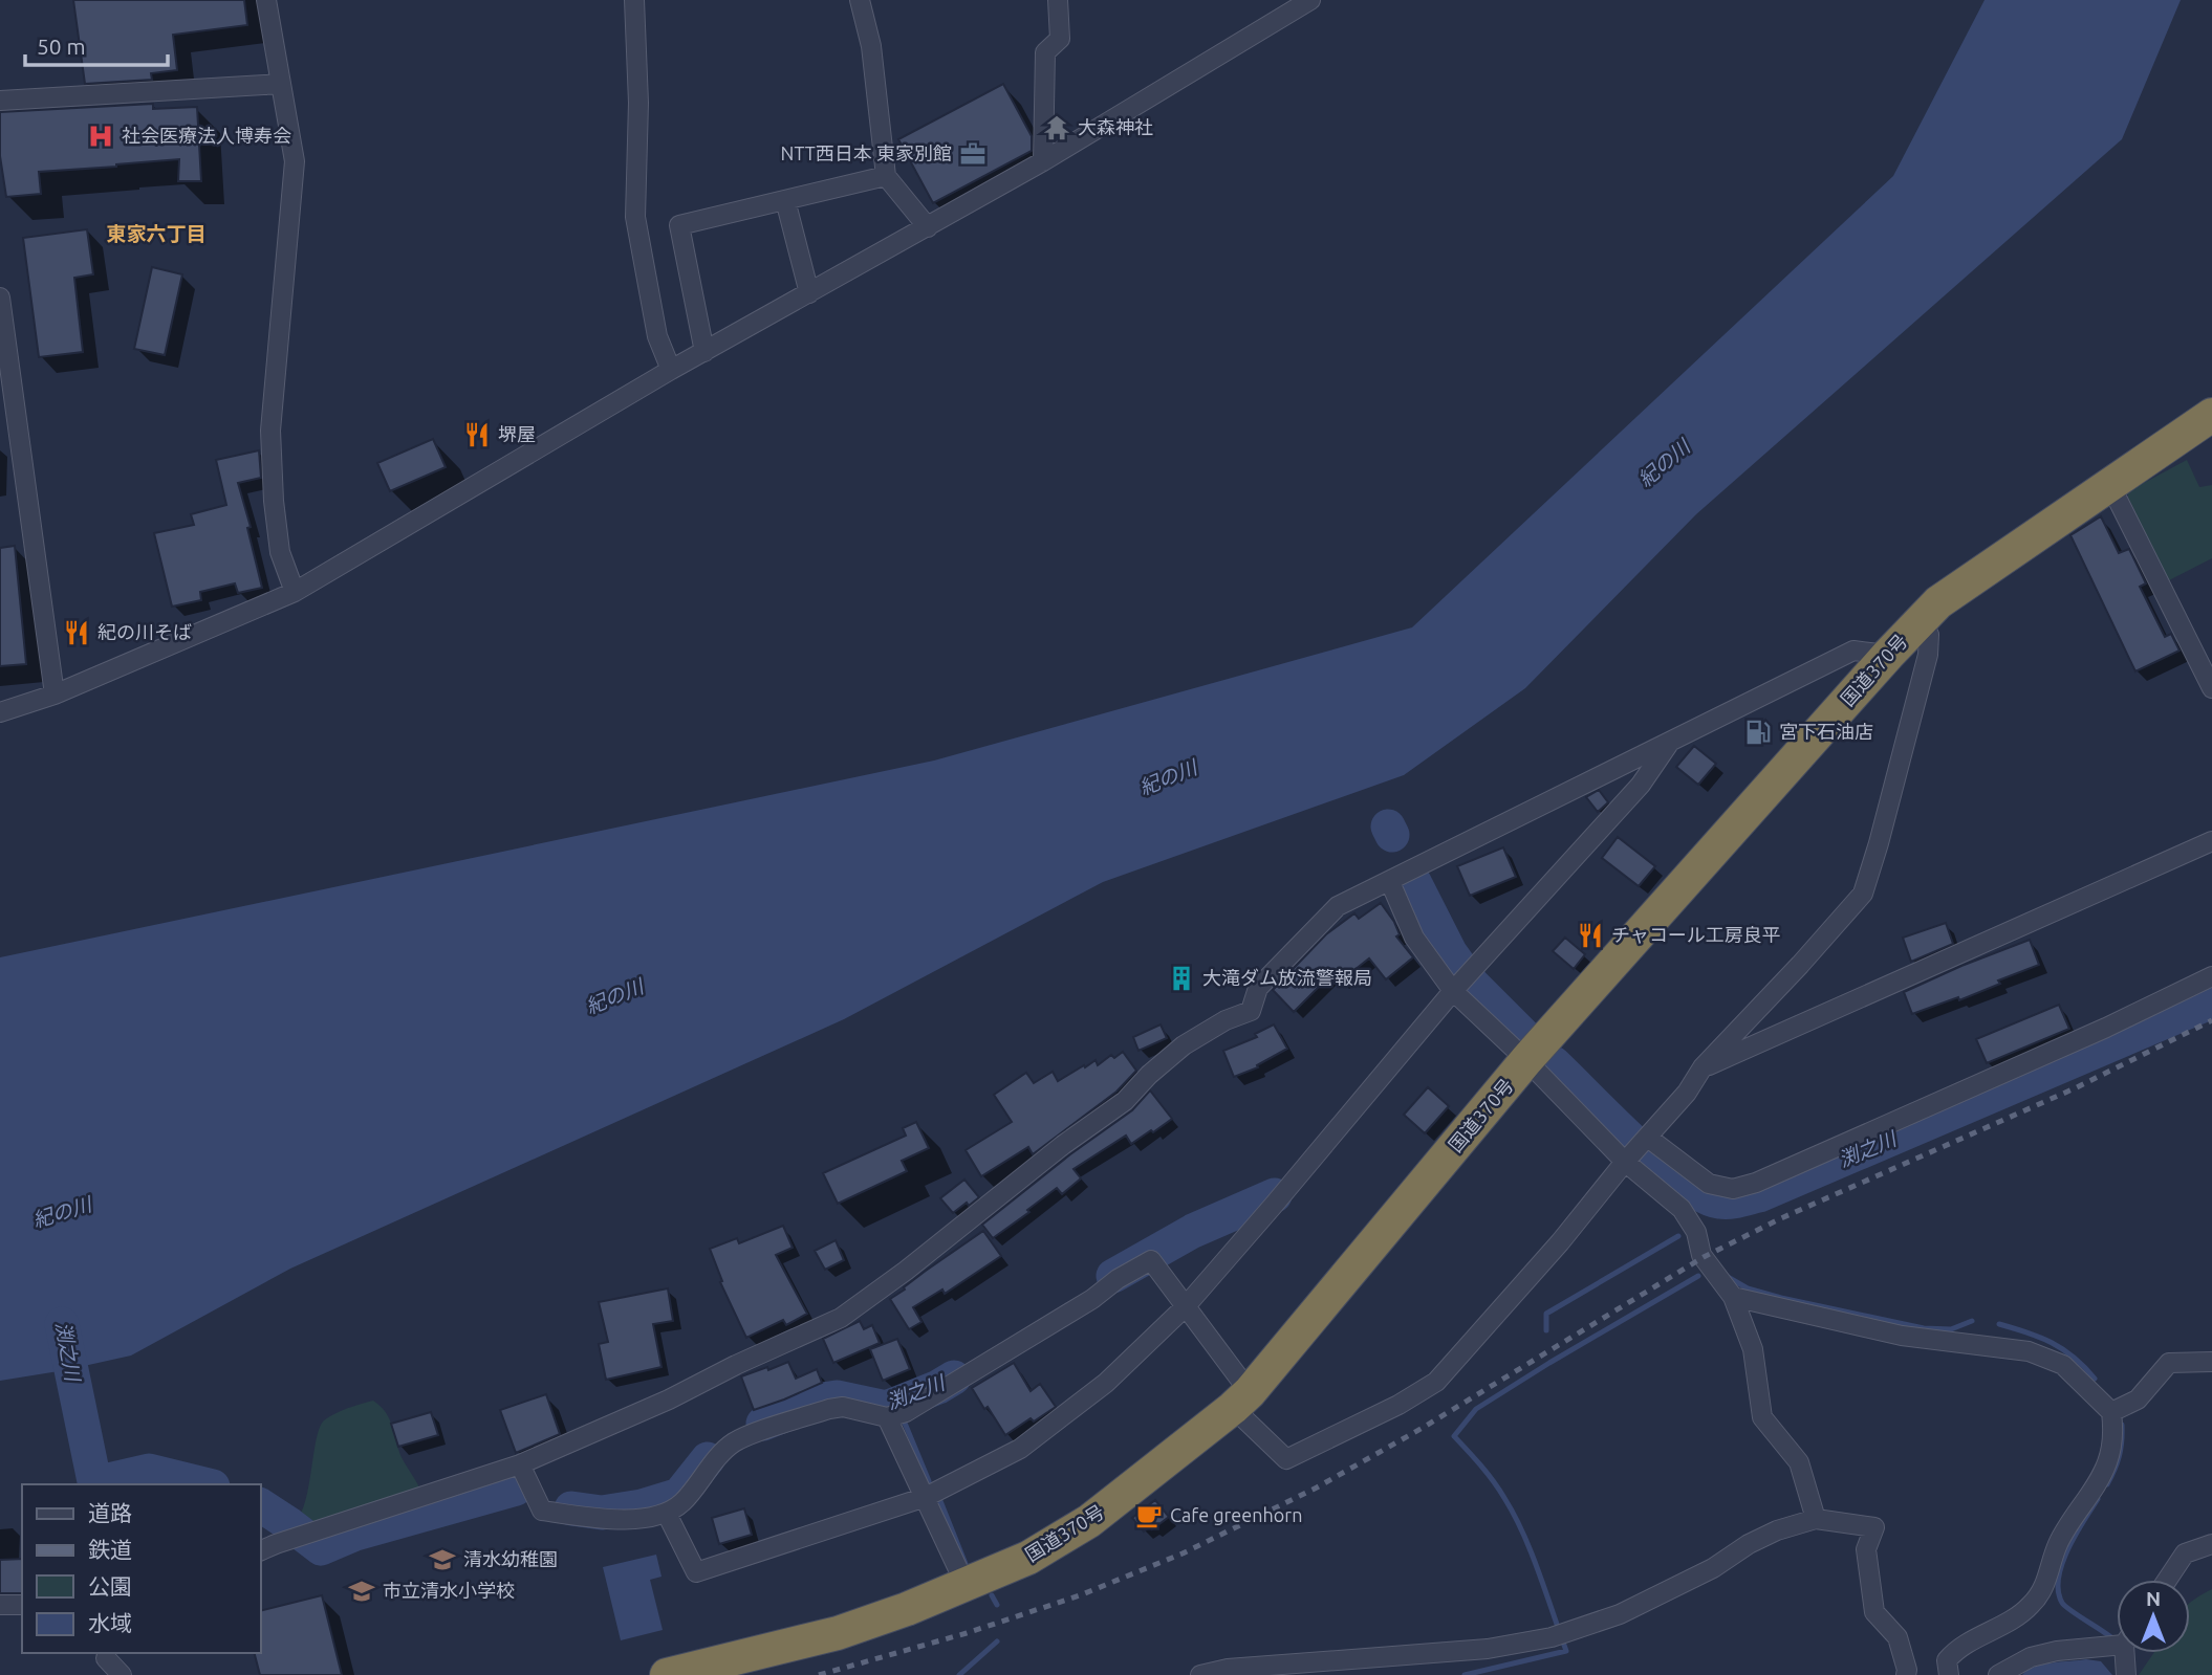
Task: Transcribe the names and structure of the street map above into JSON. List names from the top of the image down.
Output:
{
  "streets": {
    "highway": ["国道370号"]
  },
  "districts": ["東家六丁目"],
  "water": ["紀の川", "渕之川"],
  "places": {
    "temple": ["大森神社"],
    "hospital": ["社会医療法人博寿会"],
    "office": ["NTT西日本 東家別館"],
    "restaurant": ["堺屋", "紀の川そば", "チャコール工房良平"],
    "fuel station": ["宮下石油店"],
    "building": ["大滝ダム放流警報局"],
    "cafe": ["Cafe greenhorn"],
    "school or university": ["清水幼稚園", "市立清水小学校"]
  },
  "legend": [
    "道路",
    "鉄道",
    "公園",
    "水域"
  ],
  "scale_bar": "50 m",
  "north": "top"
}
